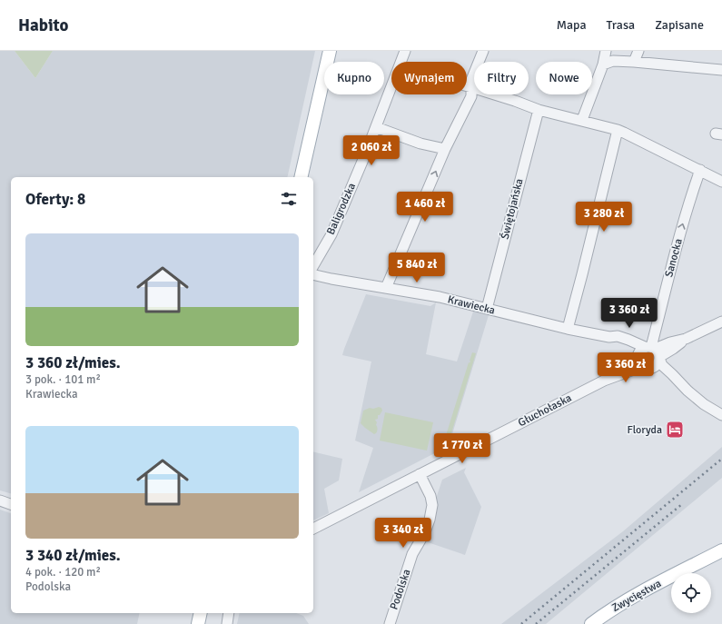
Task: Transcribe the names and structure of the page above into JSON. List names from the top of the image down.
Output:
{
  "streets": {
    "main road": ["Zwycięstwa"],
    "street": [
      "Baligrodzka",
      "Świętojańska",
      "Sanocka",
      "Krawiecka",
      "Głuchołaska",
      "Podolska"
    ]
  },
  "crossings": [
    ["Świętojańska", "Krawiecka"],
    ["Sanocka", "Krawiecka"],
    ["Krawiecka", "Głuchołaska"],
    ["Głuchołaska", "Podolska"]
  ],
  "places": {
    "hotel": ["Floryda"]
  },
  "page": {
    "header": "Habito",
    "nav": ["Mapa", "Trasa", "Zapisane"],
    "chip": [
      "Kupno",
      "Wynajem",
      "Filtry",
      "Nowe"
    ],
    "price": [
      "2 060 zł",
      "1 460 zł",
      "3 280 zł",
      "5 840 zł",
      "3 360 zł",
      "3 360 zł",
      "1 770 zł",
      "3 340 zł"
    ],
    "heading": "Oferty: 8",
    "list": [
      {
        "name": "3 360 zł/mies.",
        "note": "3 pok. · 101 m² · Krawiecka"
      },
      {
        "name": "3 340 zł/mies.",
        "note": "4 pok. · 120 m² · Podolska"
      }
    ]
  }
}
